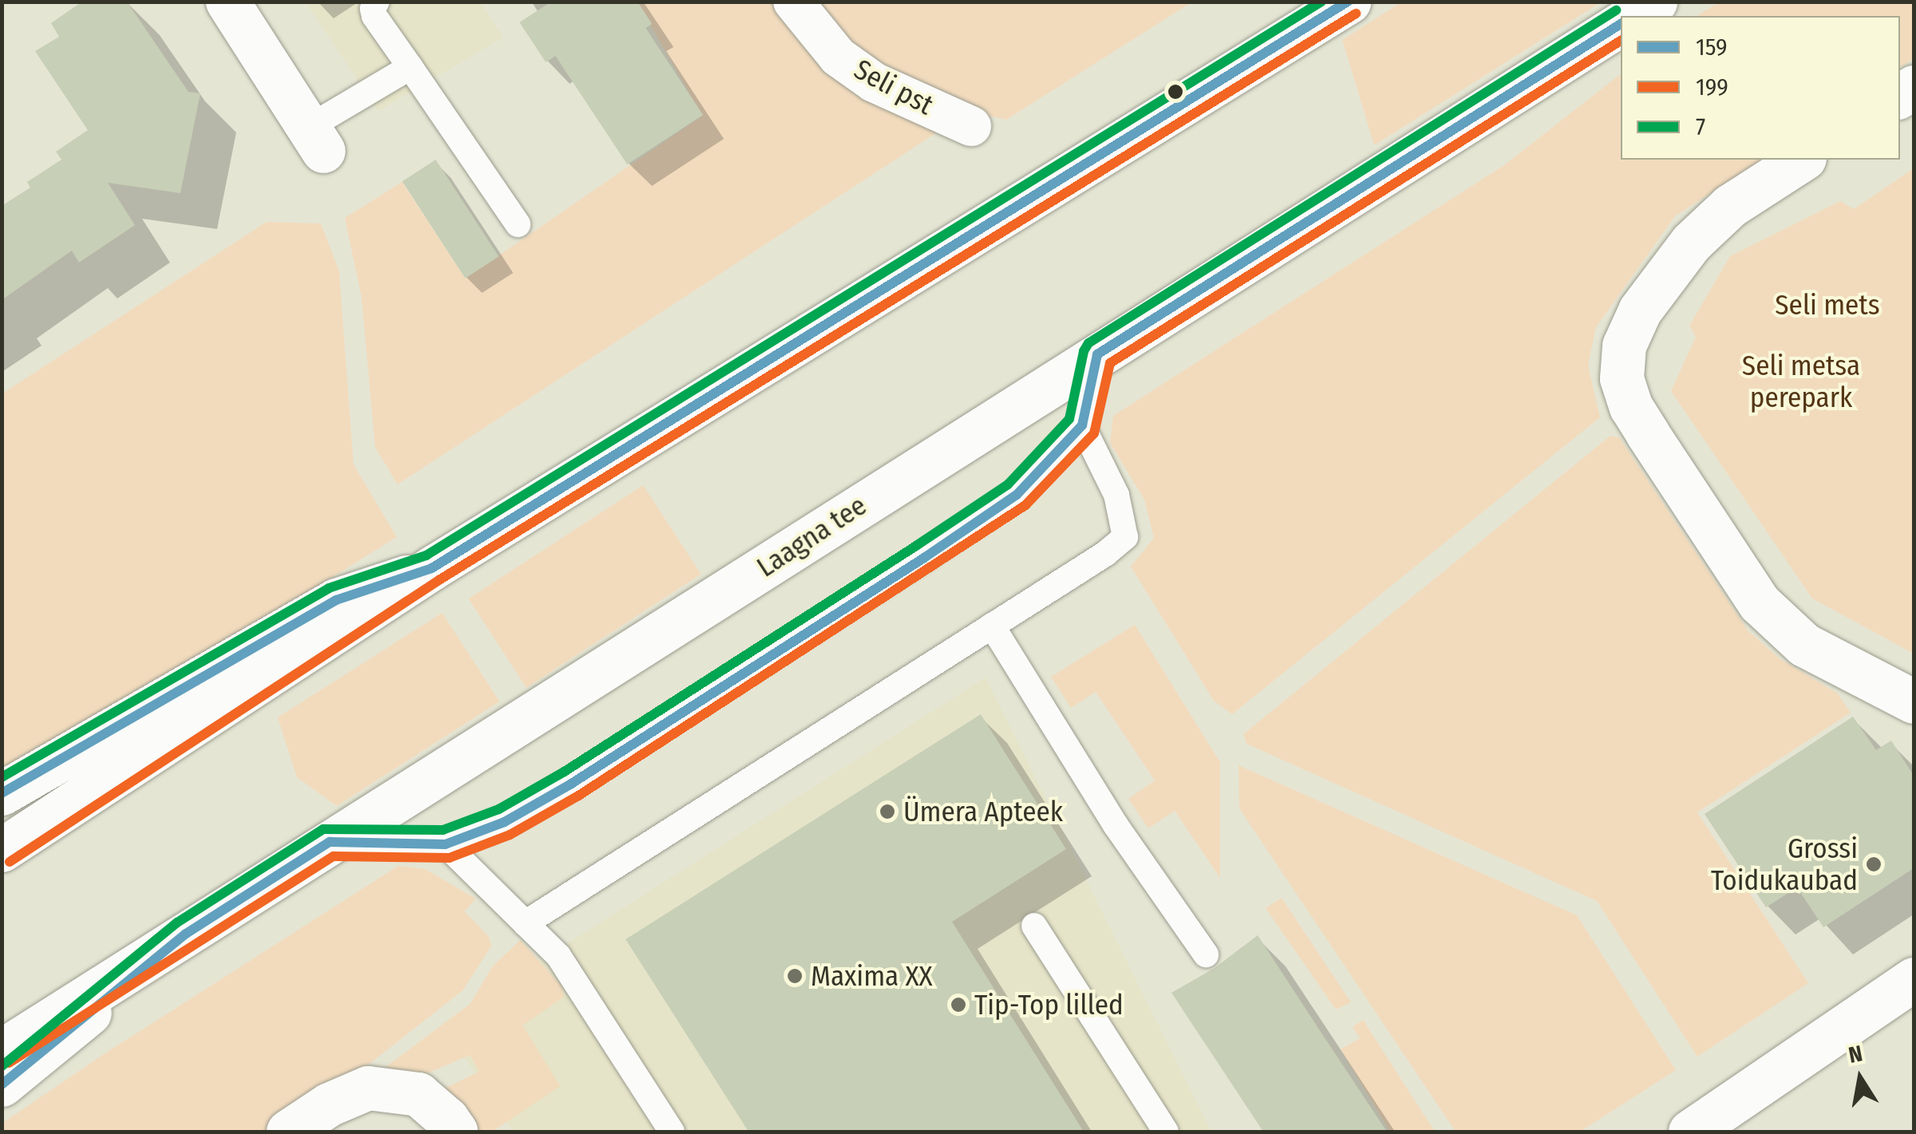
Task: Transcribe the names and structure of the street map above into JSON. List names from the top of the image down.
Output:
{
  "streets": {
    "main road": ["Laagna tee"],
    "street": ["Seli pst"]
  },
  "parks": ["Seli mets", "Seli metsa perepark"],
  "places": [
    "Ümera Apteek",
    "Grossi Toidukaubad",
    "Maxima XX",
    "Tip-Top lilled"
  ],
  "lines": ["transit line 159", "transit line 7", "transit line 199"],
  "legend": ["159", "199", "7"],
  "north": "top"
}
